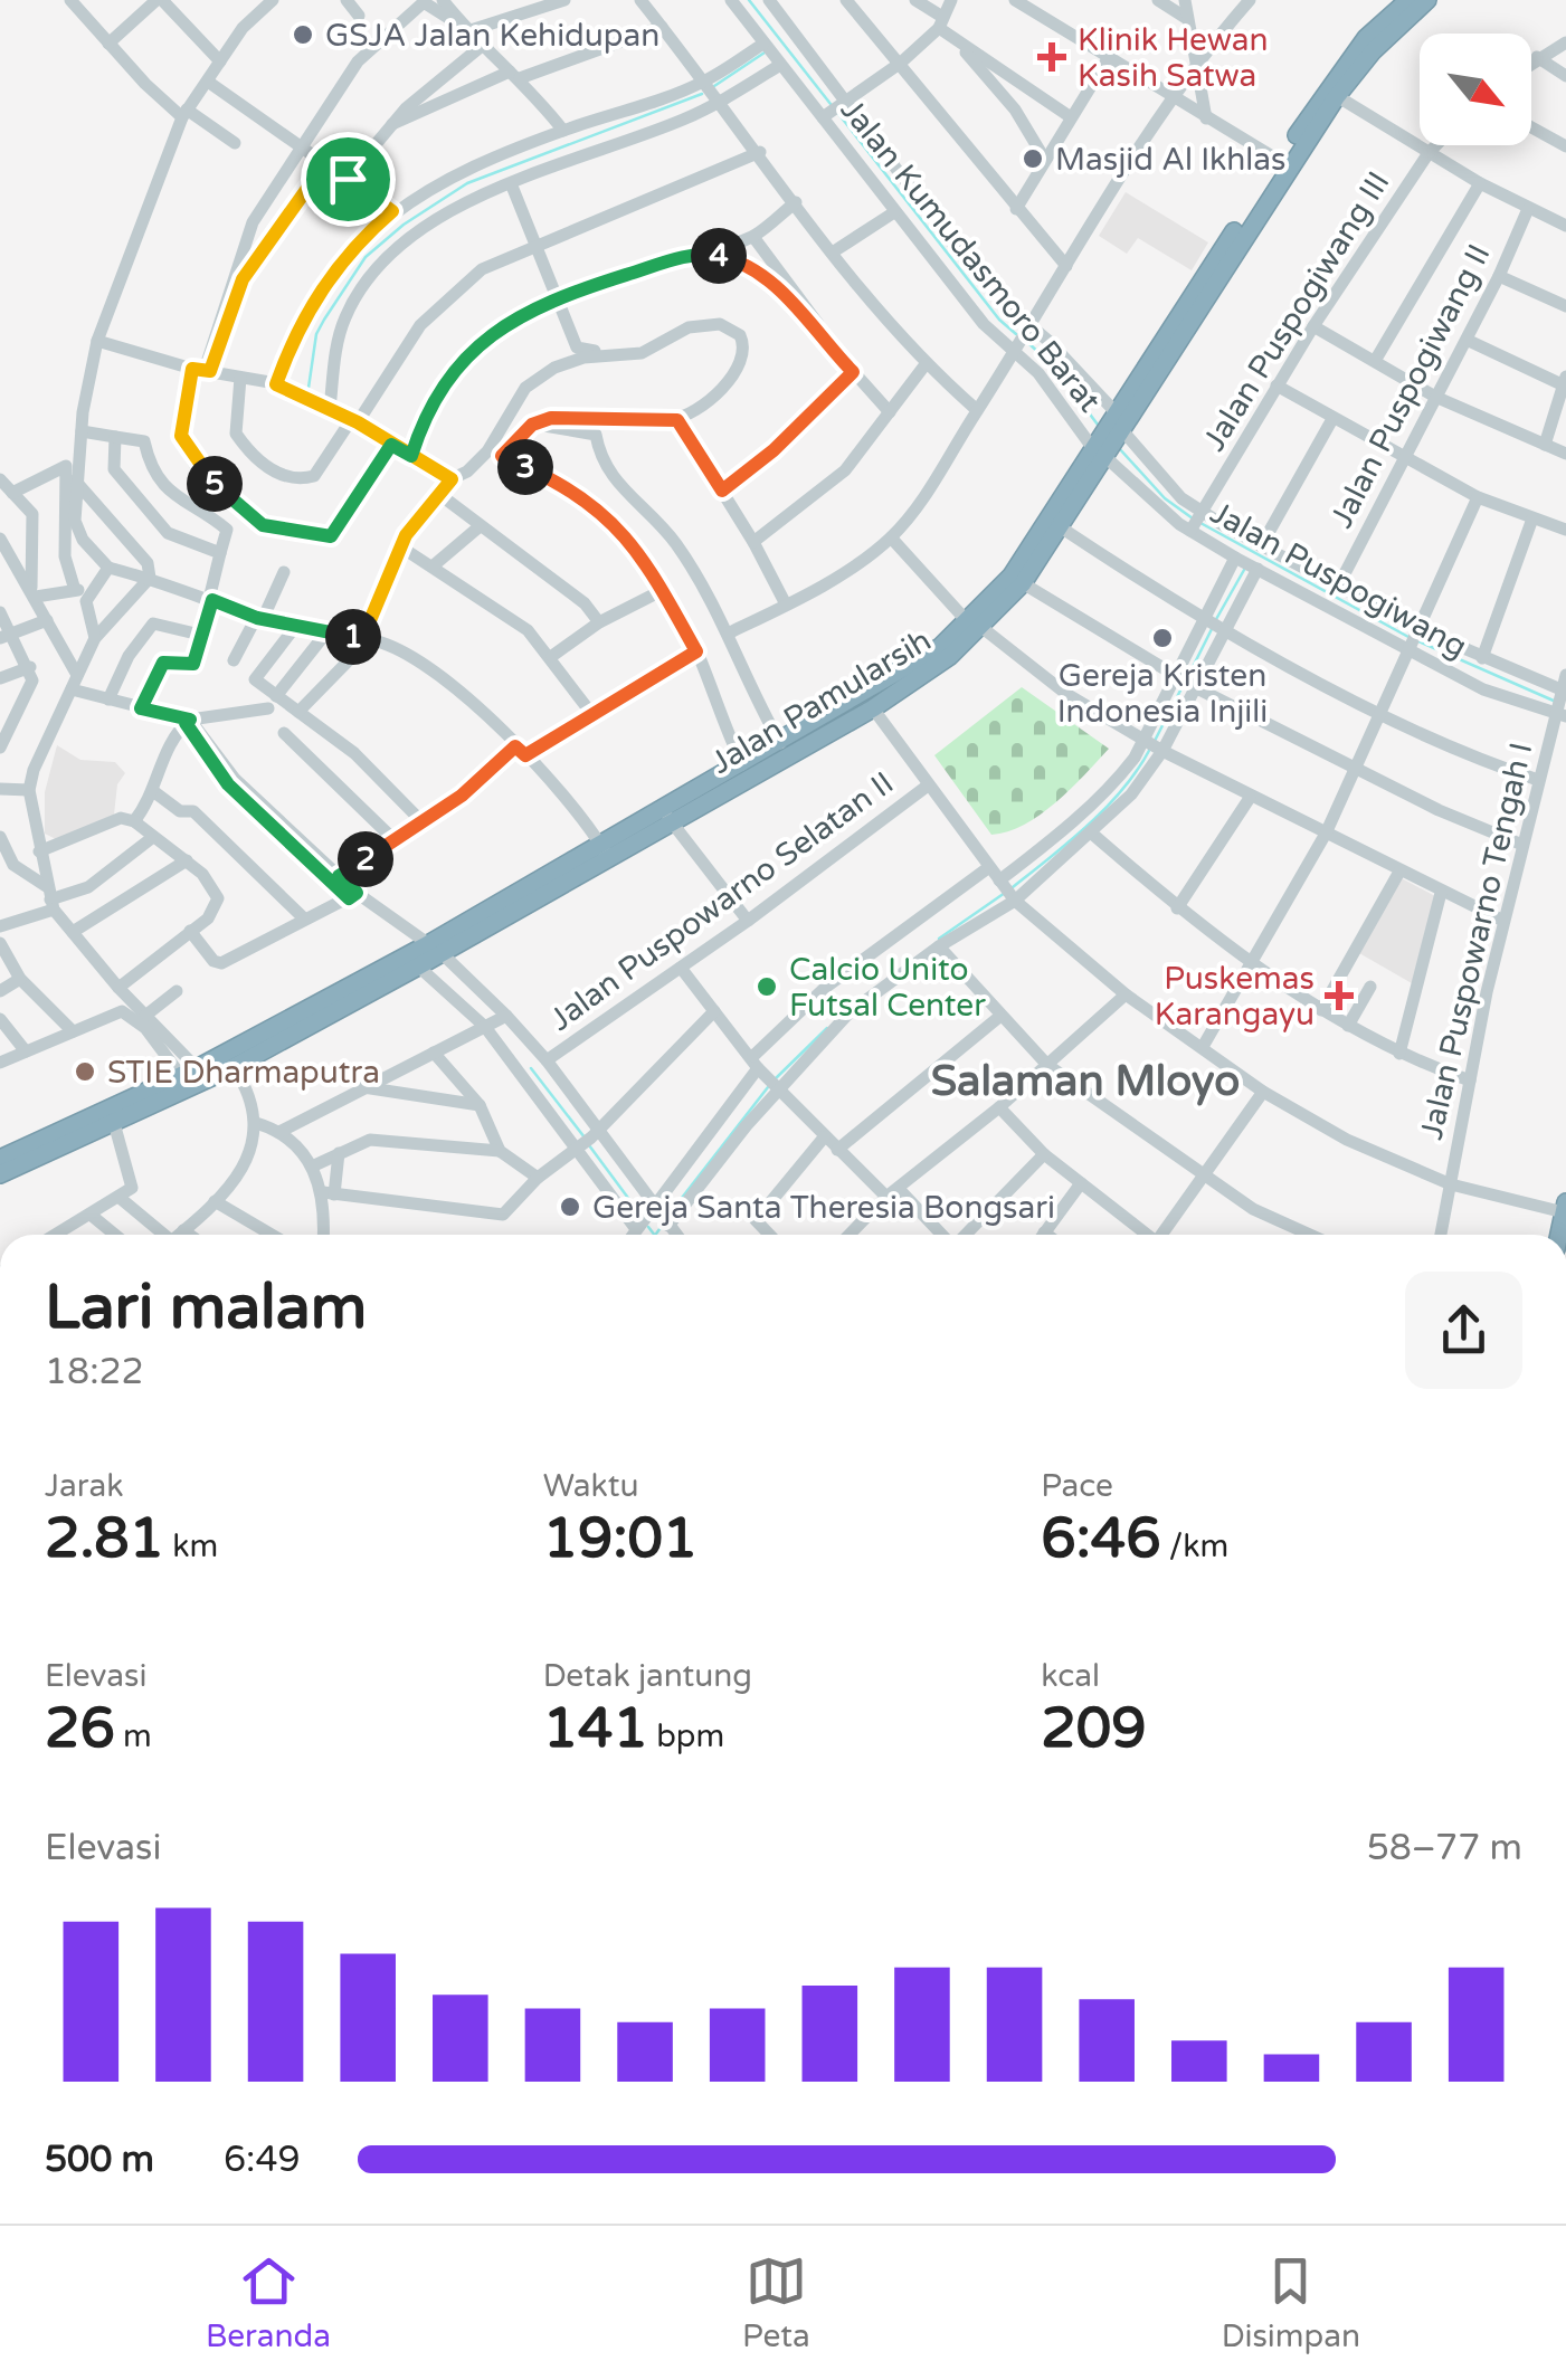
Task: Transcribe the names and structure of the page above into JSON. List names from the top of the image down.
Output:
{
  "streets": {
    "highway": ["Jalan Pamularsih"],
    "street": [
      "Jalan Kumudasmoro Barat",
      "Jalan Puspogiwang III",
      "Jalan Puspogiwang II",
      "Jalan Puspogiwang",
      "Jalan Puspowarno Selatan II",
      "Jalan Puspowarno Tengah I"
    ]
  },
  "crossings": [
    ["Jalan Kumudasmoro Barat", "Jalan Puspogiwang"],
    ["Jalan Kumudasmoro Barat", "Jalan Pamularsih"],
    ["Jalan Puspogiwang III", "Jalan Puspogiwang"],
    ["Jalan Puspogiwang II", "Jalan Puspogiwang"],
    ["Jalan Puspogiwang", "Jalan Pamularsih"],
    ["Jalan Puspogiwang", "Jalan Puspowarno Tengah I"]
  ],
  "districts": ["Salaman Mloyo"],
  "places": {
    "other": [
      "GSJA Jalan Kehidupan",
      "Masjid Al Ikhlas",
      "Gereja Kristen Indonesia Injili",
      "Calcio Unito Futsal Center",
      "STIE Dharmaputra",
      "Gereja Santa Theresia Bongsari"
    ],
    "health": ["Klinik Hewan Kasih Satwa", "Puskemas Karangayu"]
  },
  "north": "bottom right",
  "page": {
    "pins": [
      "4",
      "3",
      "5",
      "1",
      "2"
    ],
    "heading": ["Lari malam", "18:22"],
    "stats": [
      ["Jarak", "2.81 km"],
      ["Waktu", "19:01"],
      ["Pace", "6:46 /km"],
      ["Elevasi", "26 m"],
      ["Detak jantung", "141 bpm"],
      ["kcal", "209"]
    ],
    "chart": ["Elevasi", "58–77 m"],
    "list": [
      {
        "name": "500 m",
        "note": "6:49"
      }
    ],
    "tabs": ["Beranda", "Peta", "Disimpan"]
  }
}
